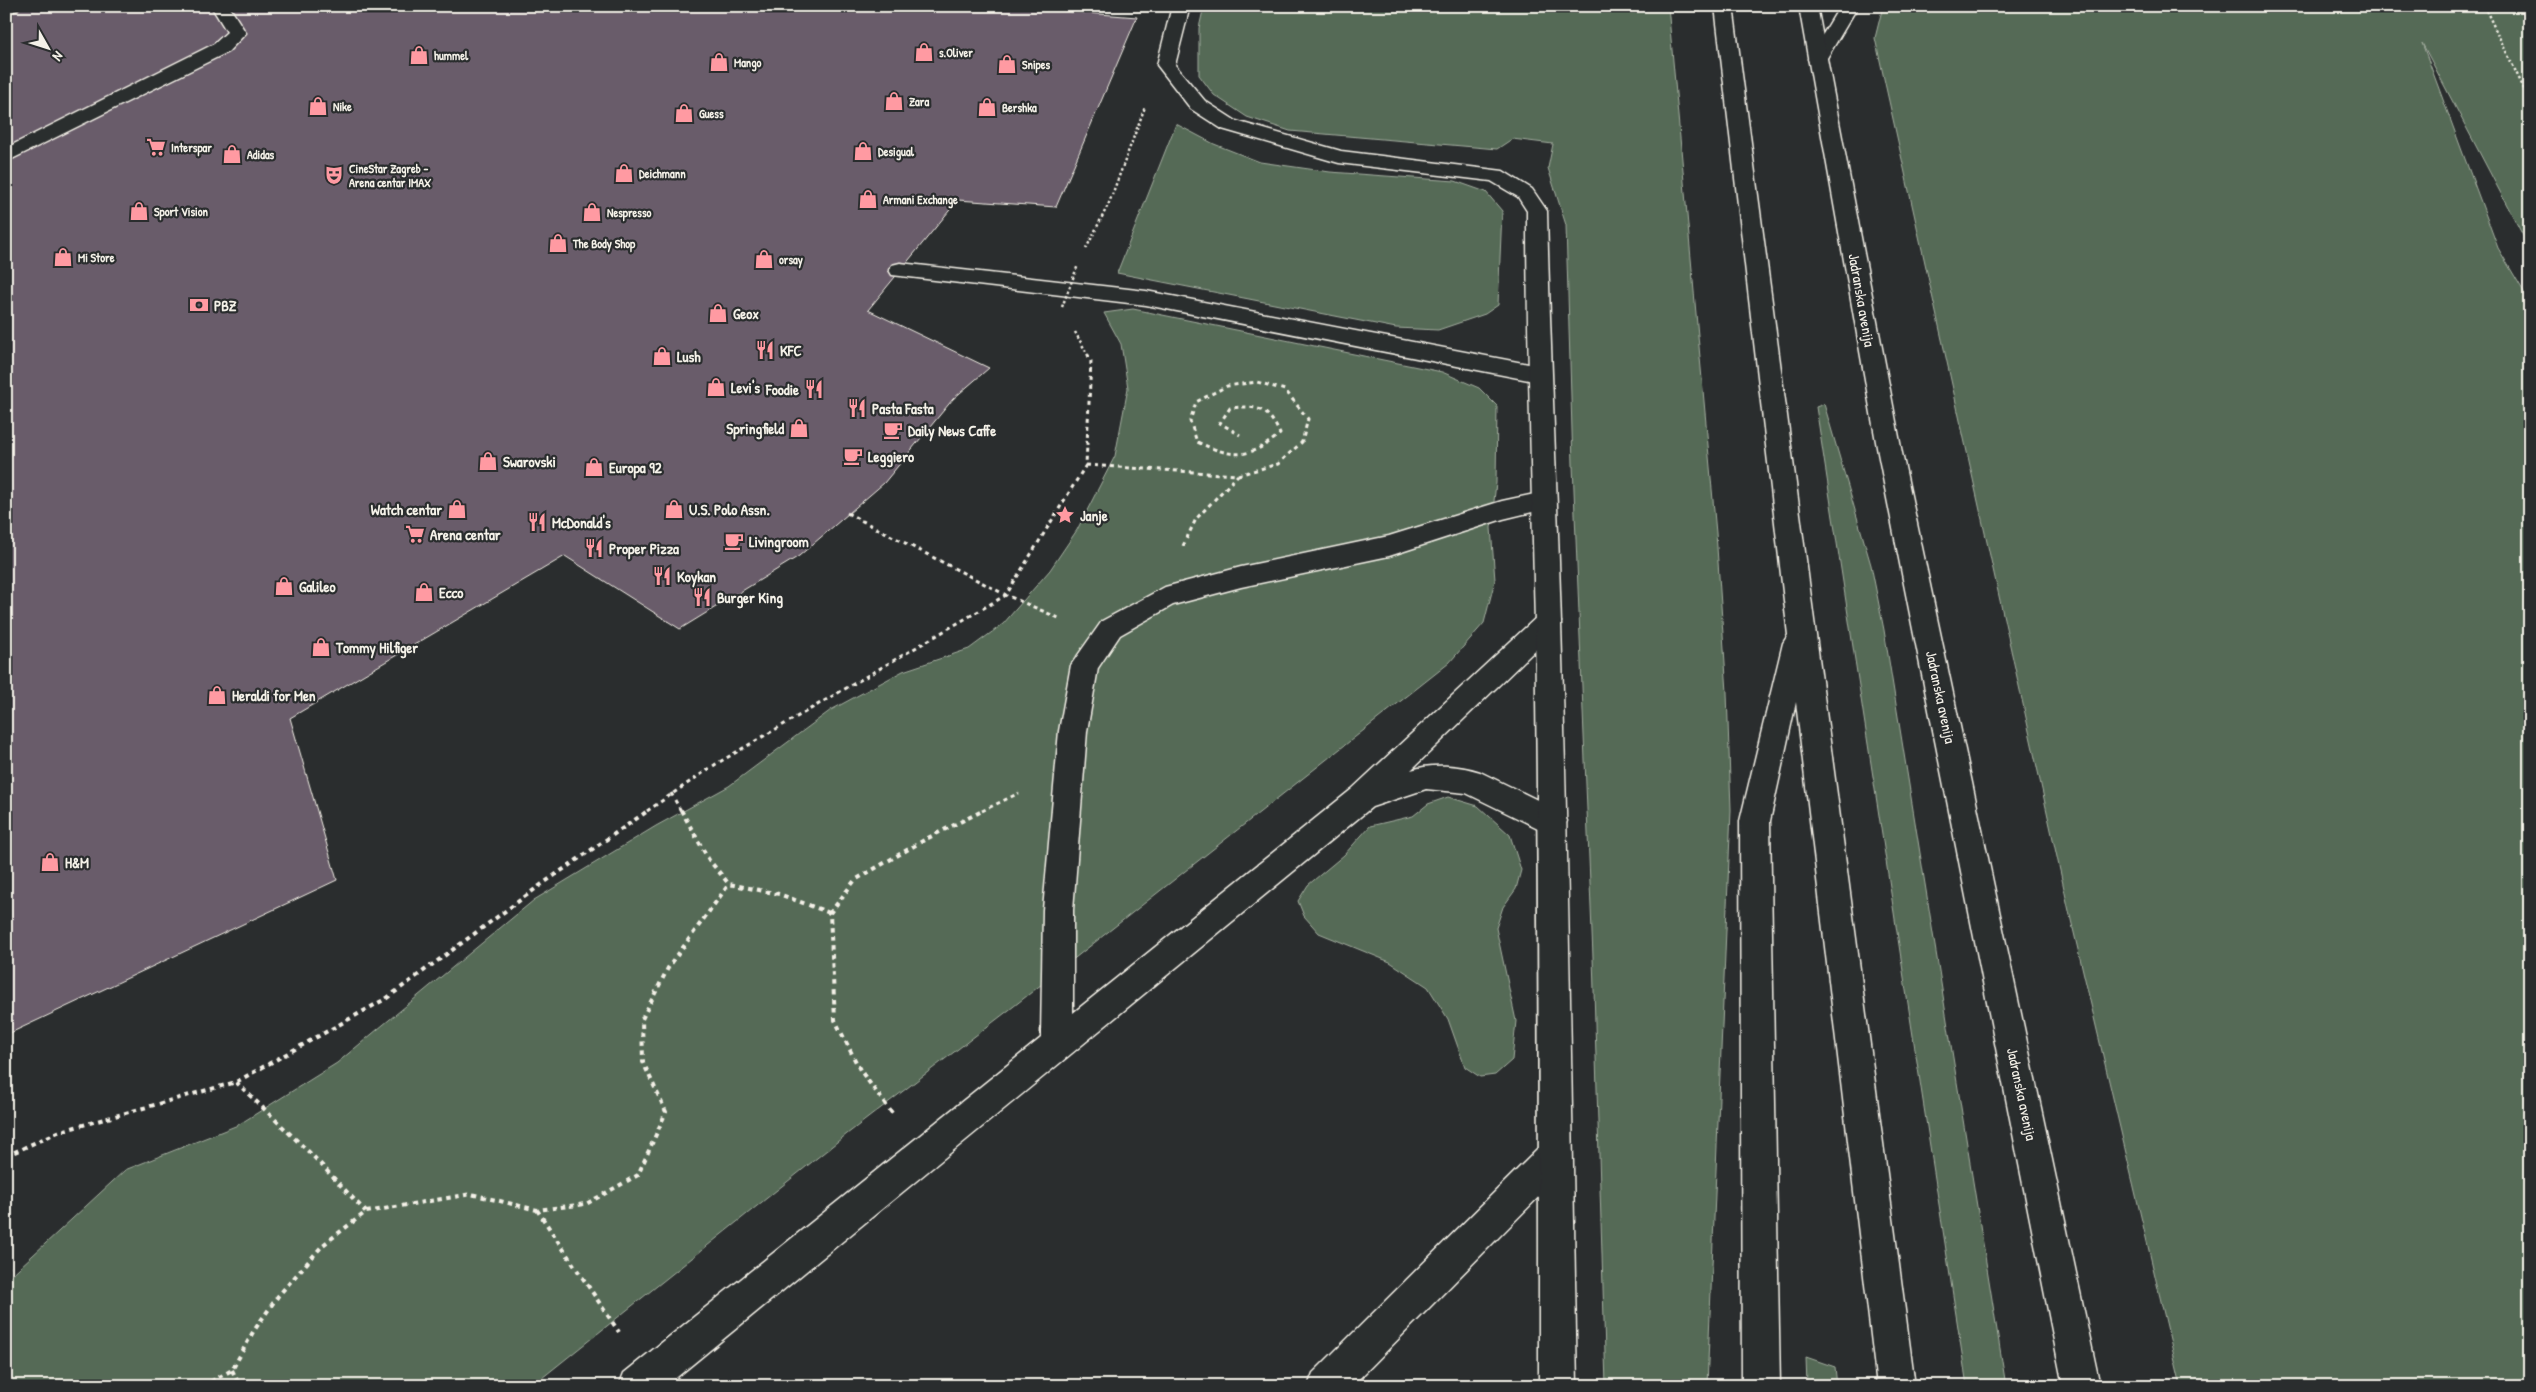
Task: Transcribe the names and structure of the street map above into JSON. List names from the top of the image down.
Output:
{
  "streets": {
    "main road": ["Jadranska avenija"]
  },
  "places": {
    "shop": [
      "s.Oliver",
      "hummel",
      "Mango",
      "Snipes",
      "Zara",
      "Nike",
      "Bershka",
      "Guess",
      "Desigual",
      "Adidas",
      "Deichmann",
      "Armani Exchange",
      "Sport Vision",
      "Nespresso",
      "The Body Shop",
      "Mi Store",
      "orsay",
      "Geox",
      "Lush",
      "Levi's",
      "Springfield",
      "Swarovski",
      "Europa 92",
      "Watch centar",
      "U.S. Polo Assn.",
      "Galileo",
      "Ecco",
      "Tommy Hilfiger",
      "Heraldi for Men",
      "H&M"
    ],
    "supermarket": ["Interspar", "Arena centar"],
    "theatre": ["CineStar Zagreb - Arena centar IMAX"],
    "bank": ["PBZ"],
    "restaurant": [
      "KFC",
      "Foodie",
      "Pasta Fasta",
      "McDonald's",
      "Proper Pizza",
      "Koykan",
      "Burger King"
    ],
    "cafe": ["Daily News Caffe", "Leggiero", "Livingroom"],
    "place": ["Janje"]
  },
  "north": "bottom right"
}
